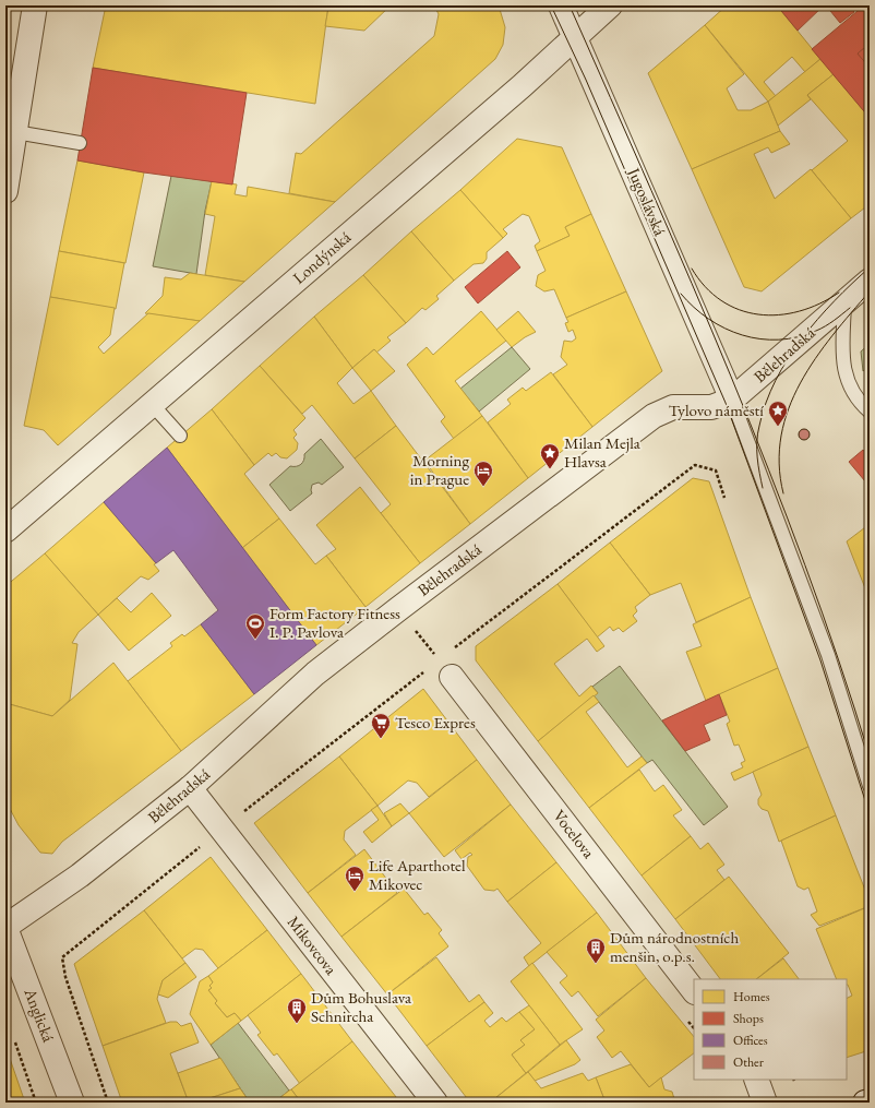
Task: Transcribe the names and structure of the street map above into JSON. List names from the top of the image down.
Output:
{
  "streets": {
    "street": [
      "Jugoslávská",
      "Londýnská",
      "Bělehradská",
      "Vocelova",
      "Mikovcova",
      "Anglická"
    ]
  },
  "crossings": [
    ["Jugoslávská", "Londýnská"],
    ["Jugoslávská", "Bělehradská"],
    ["Bělehradská", "Mikovcova"],
    ["Bělehradská", "Anglická"]
  ],
  "places": {
    "place": ["Tylovo náměstí", "Milan Mejla Hlavsa"],
    "hotel": ["Morning in Prague", "Life Aparthotel Mikovec"],
    "sports": ["Form Factory Fitness I. P. Pavlova"],
    "supermarket": ["Tesco Expres"],
    "building": ["Dům národnostních menšin, o.p.s.", "Dům Bohuslava Schnircha"]
  },
  "legend": [
    "Homes",
    "Shops",
    "Offices",
    "Other"
  ]
}
